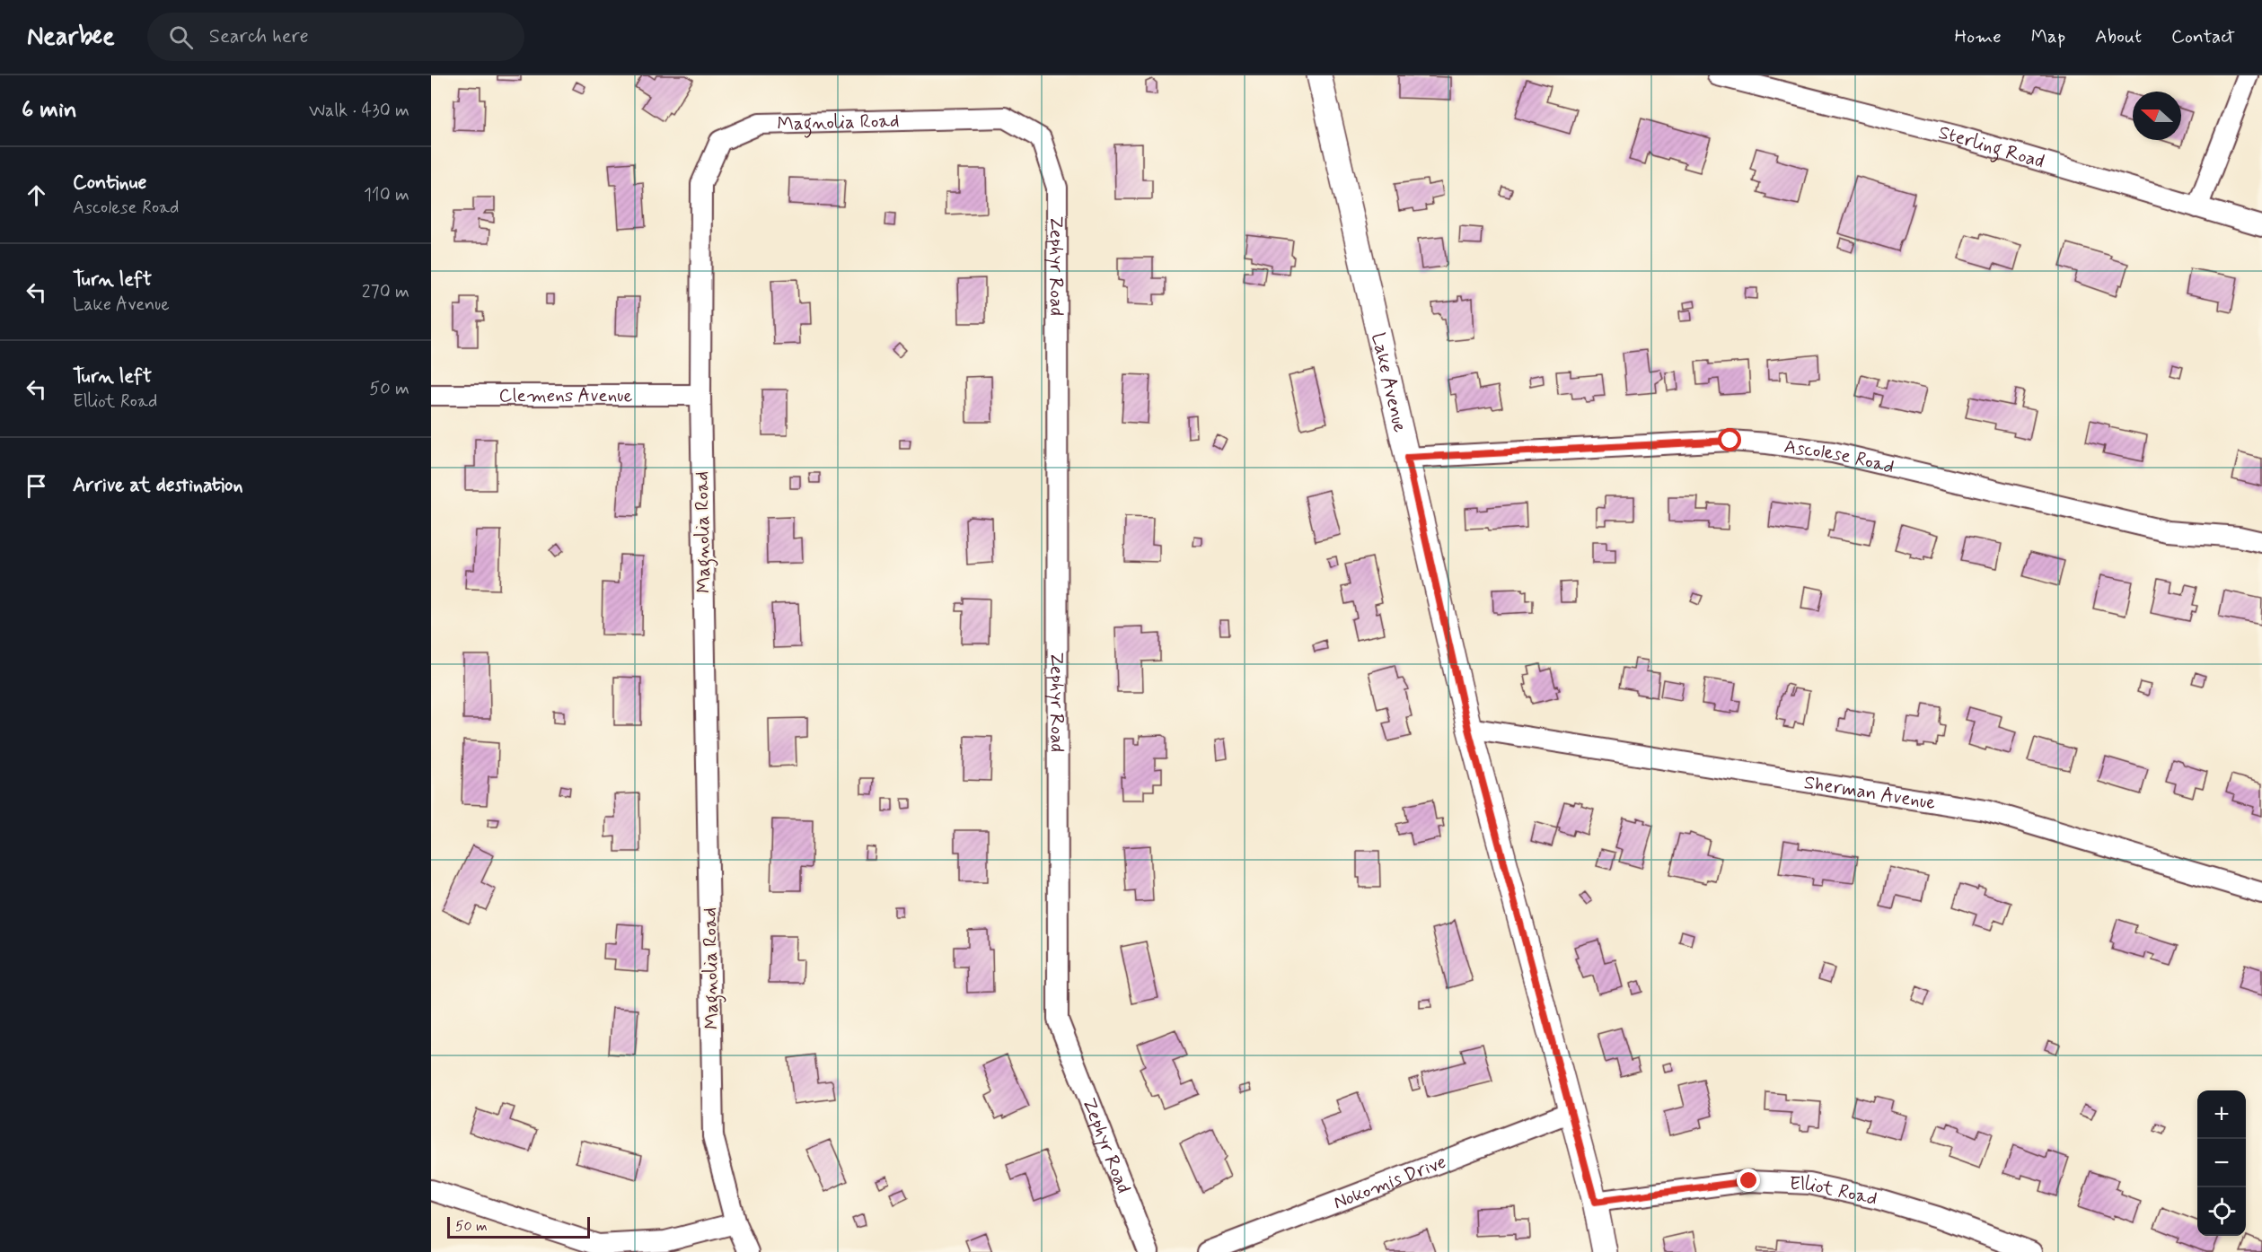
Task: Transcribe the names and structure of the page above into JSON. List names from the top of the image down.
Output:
{
  "streets": {
    "street": [
      "Magnolia Road",
      "Sterling Road",
      "Zephyr Road",
      "Lake Avenue",
      "Clemens Avenue",
      "Ascolese Road",
      "Sherman Avenue",
      "Nokomis Drive",
      "Elliot Road"
    ]
  },
  "crossings": [
    ["Magnolia Road", "Zephyr Road"],
    ["Magnolia Road", "Clemens Avenue"],
    ["Lake Avenue", "Ascolese Road"],
    ["Lake Avenue", "Sherman Avenue"],
    ["Lake Avenue", "Nokomis Drive"],
    ["Lake Avenue", "Elliot Road"]
  ],
  "scale_bar": "50 m",
  "north": "left",
  "page": {
    "header": "Nearbee",
    "search": "Search here",
    "nav": [
      "Home",
      "Map",
      "About",
      "Contact"
    ],
    "heading": ["6 min", "Walk · 430 m"],
    "list": [
      ["Continue", "Ascolese Road", "110 m"],
      ["Turn left", "Lake Avenue", "270 m"],
      ["Turn left", "Elliot Road", "50 m"],
      "Arrive at destination"
    ],
    "map_buttons": ["+", "−"],
    "scale": "50 m"
  }
}
